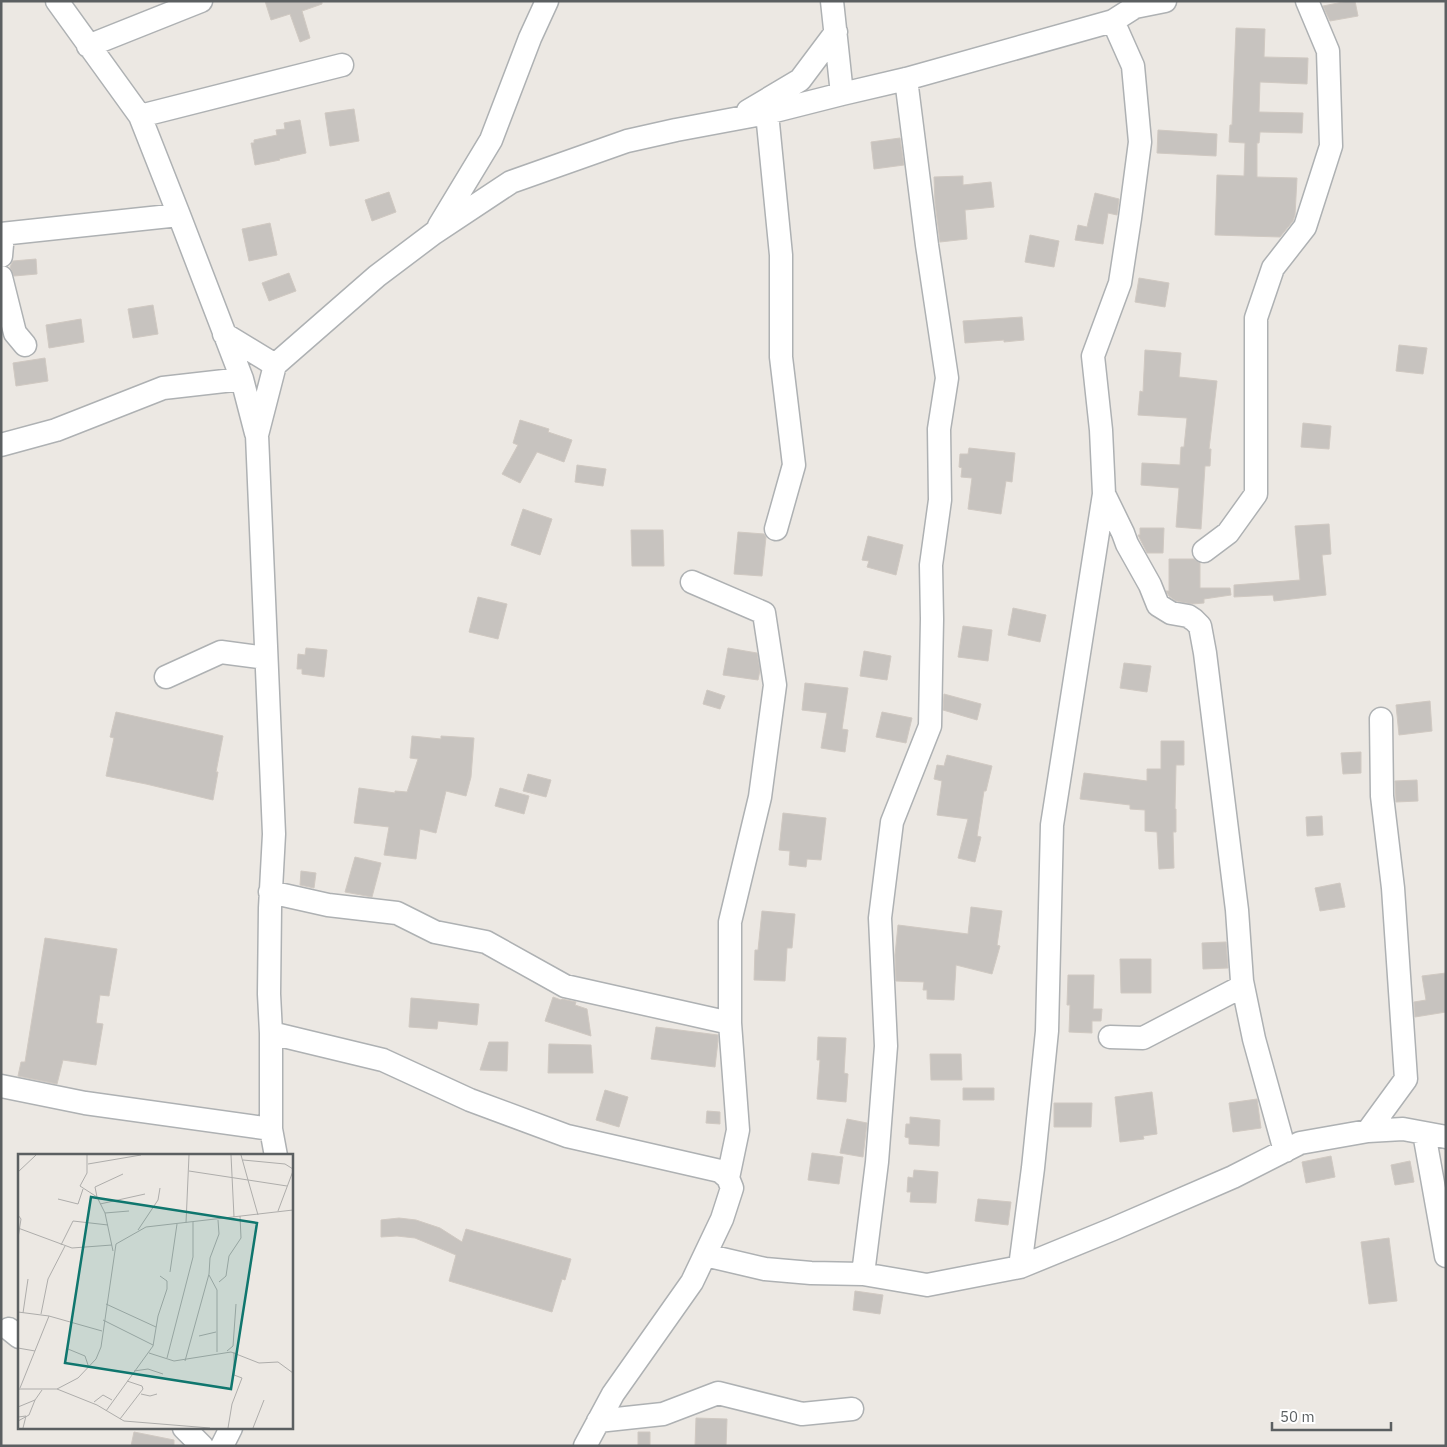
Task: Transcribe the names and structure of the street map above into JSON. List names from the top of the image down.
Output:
{
  "scale_bar": "50 m"
}
